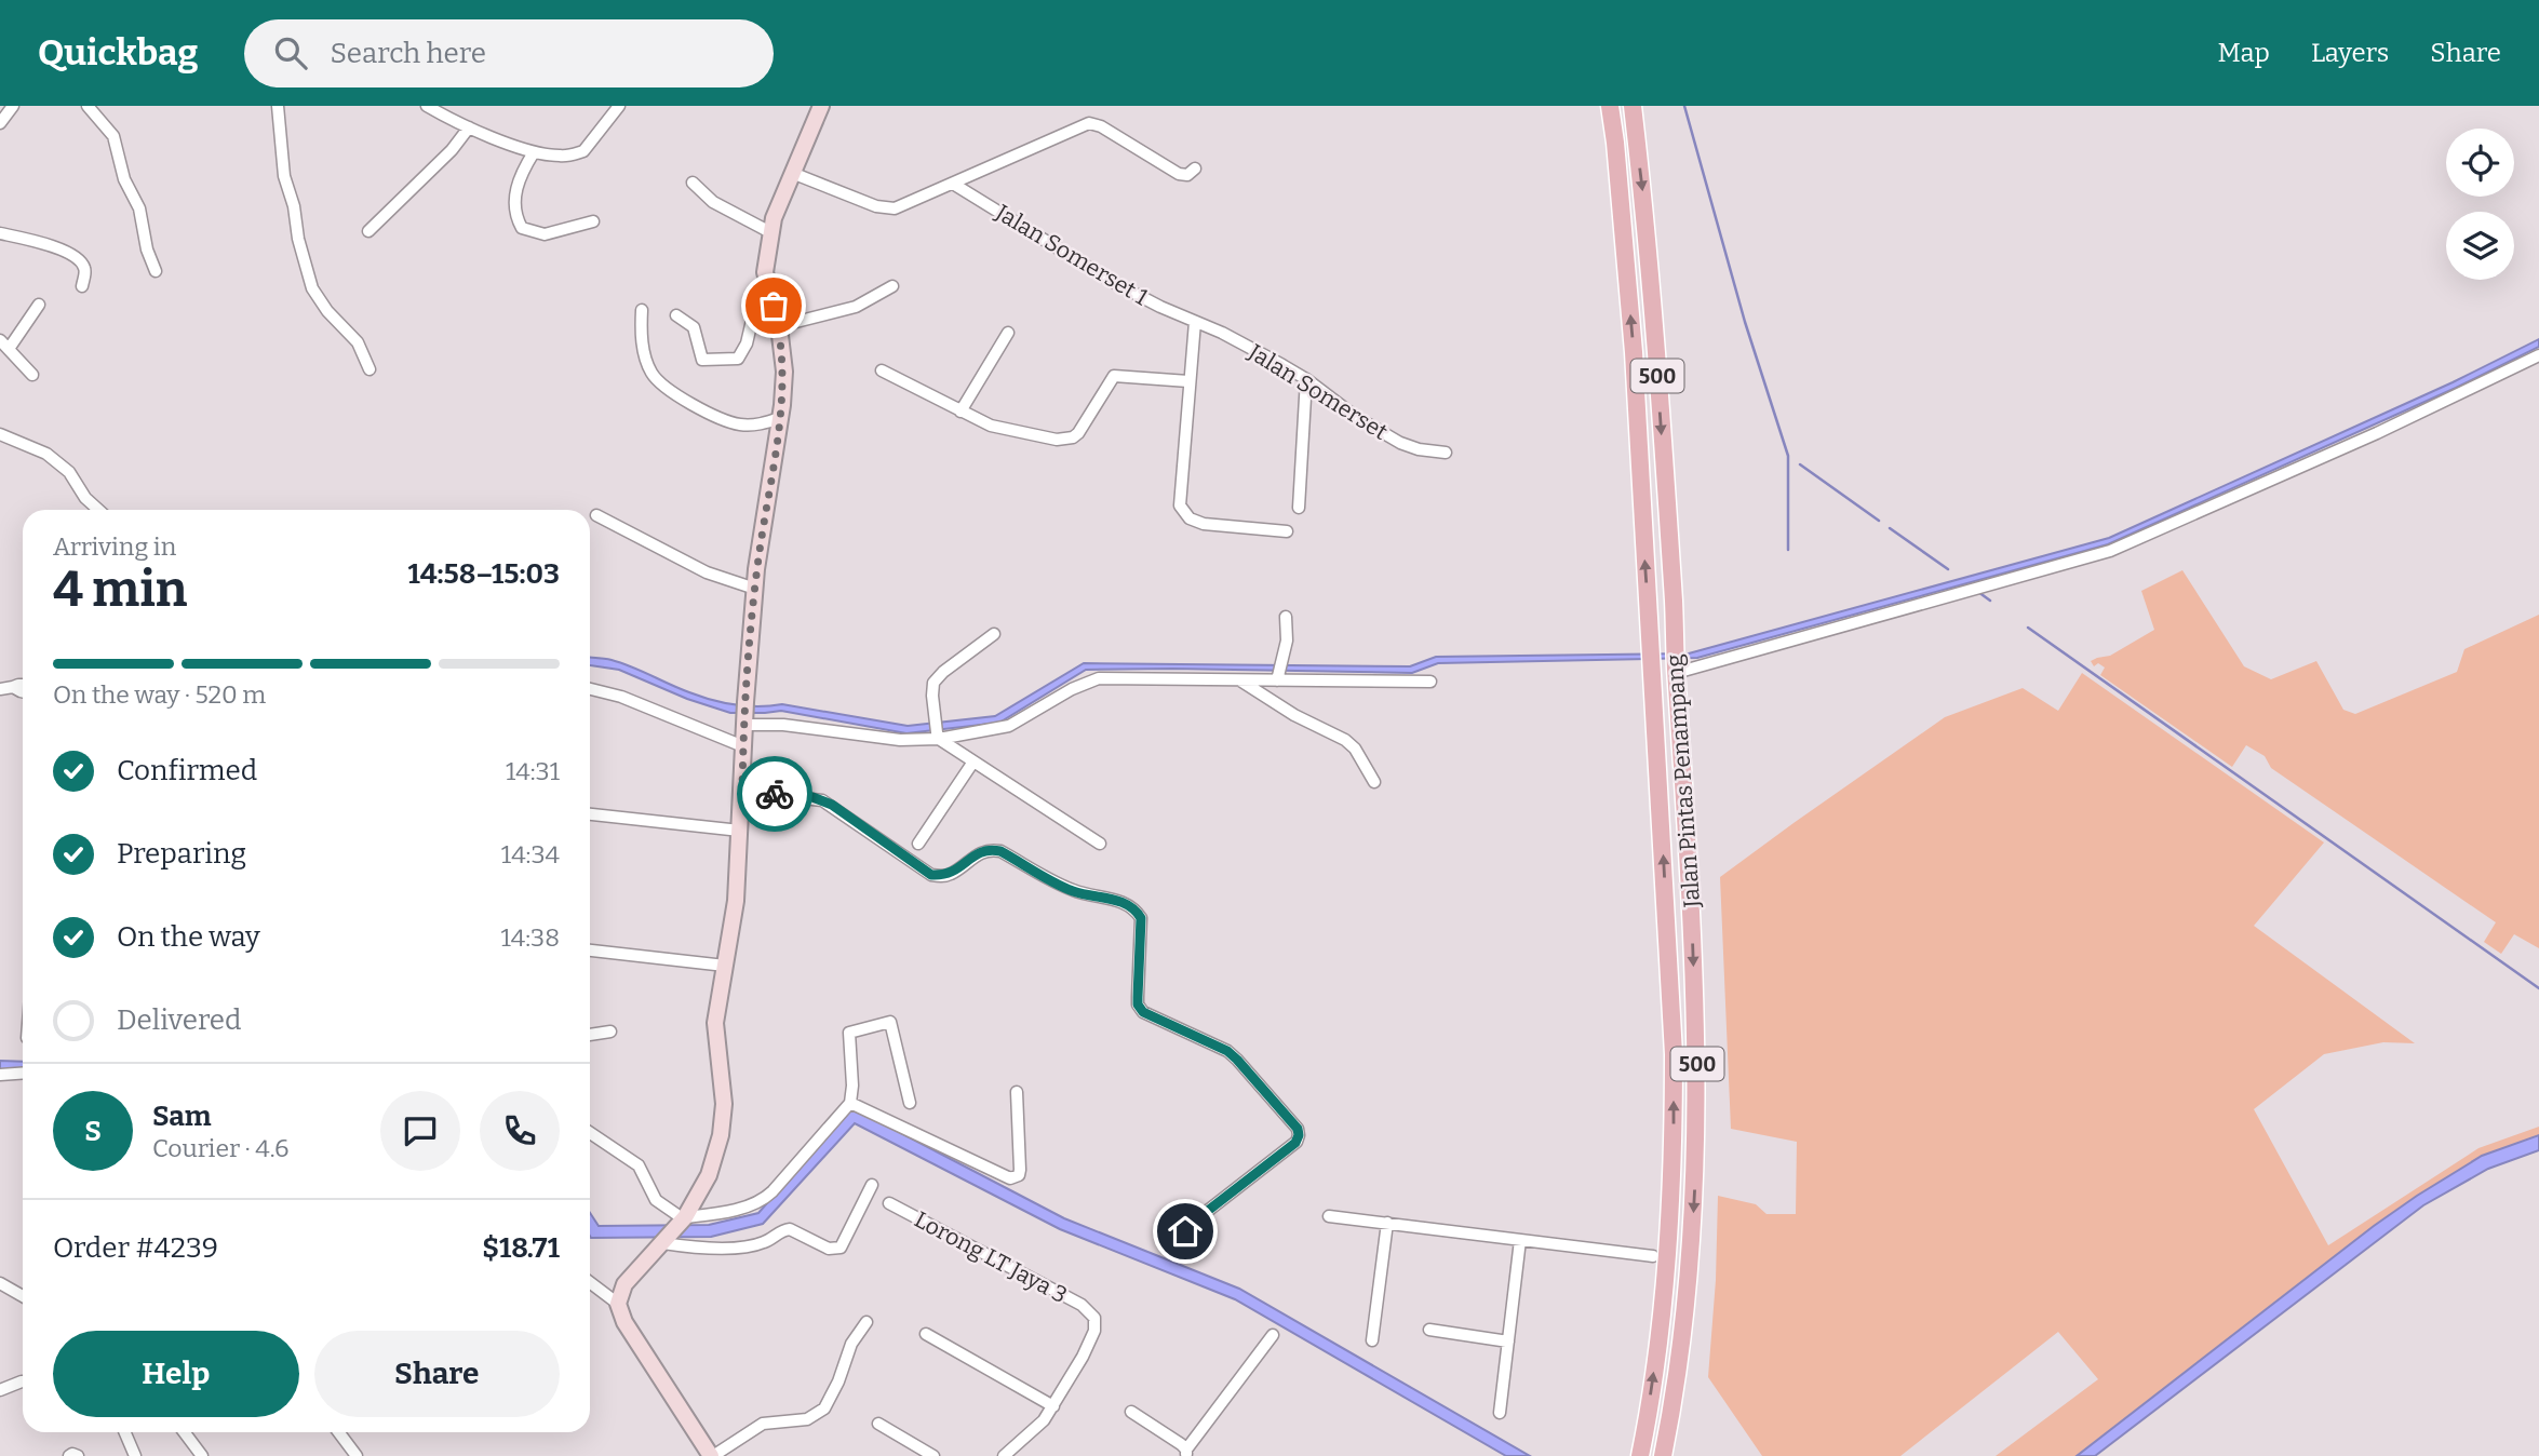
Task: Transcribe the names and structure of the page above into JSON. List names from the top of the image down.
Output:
{
  "streets": {
    "main road": ["500", "Jalan Pintas Penampang"],
    "street": ["Jalan Somerset 1", "Jalan Somerset", "Lorong LT Jaya 3"]
  },
  "crossings": [
    ["Jalan Somerset 1", "Jalan Somerset"]
  ],
  "page": {
    "header": "Quickbag",
    "search": "Search here",
    "nav": ["Map", "Layers", "Share"],
    "heading": ["4 min", "Arriving in", "14:58–15:03"],
    "panel": [
      "Sam",
      "Courier · 4.6",
      "Order #4239",
      "$18.71"
    ],
    "bar": "On the way · 520 m",
    "list": [
      ["Confirmed", "14:31"],
      ["Preparing", "14:34"],
      ["On the way", "14:38"],
      "Delivered"
    ],
    "round": "S",
    "buttons": ["Help", "Share"]
  }
}
